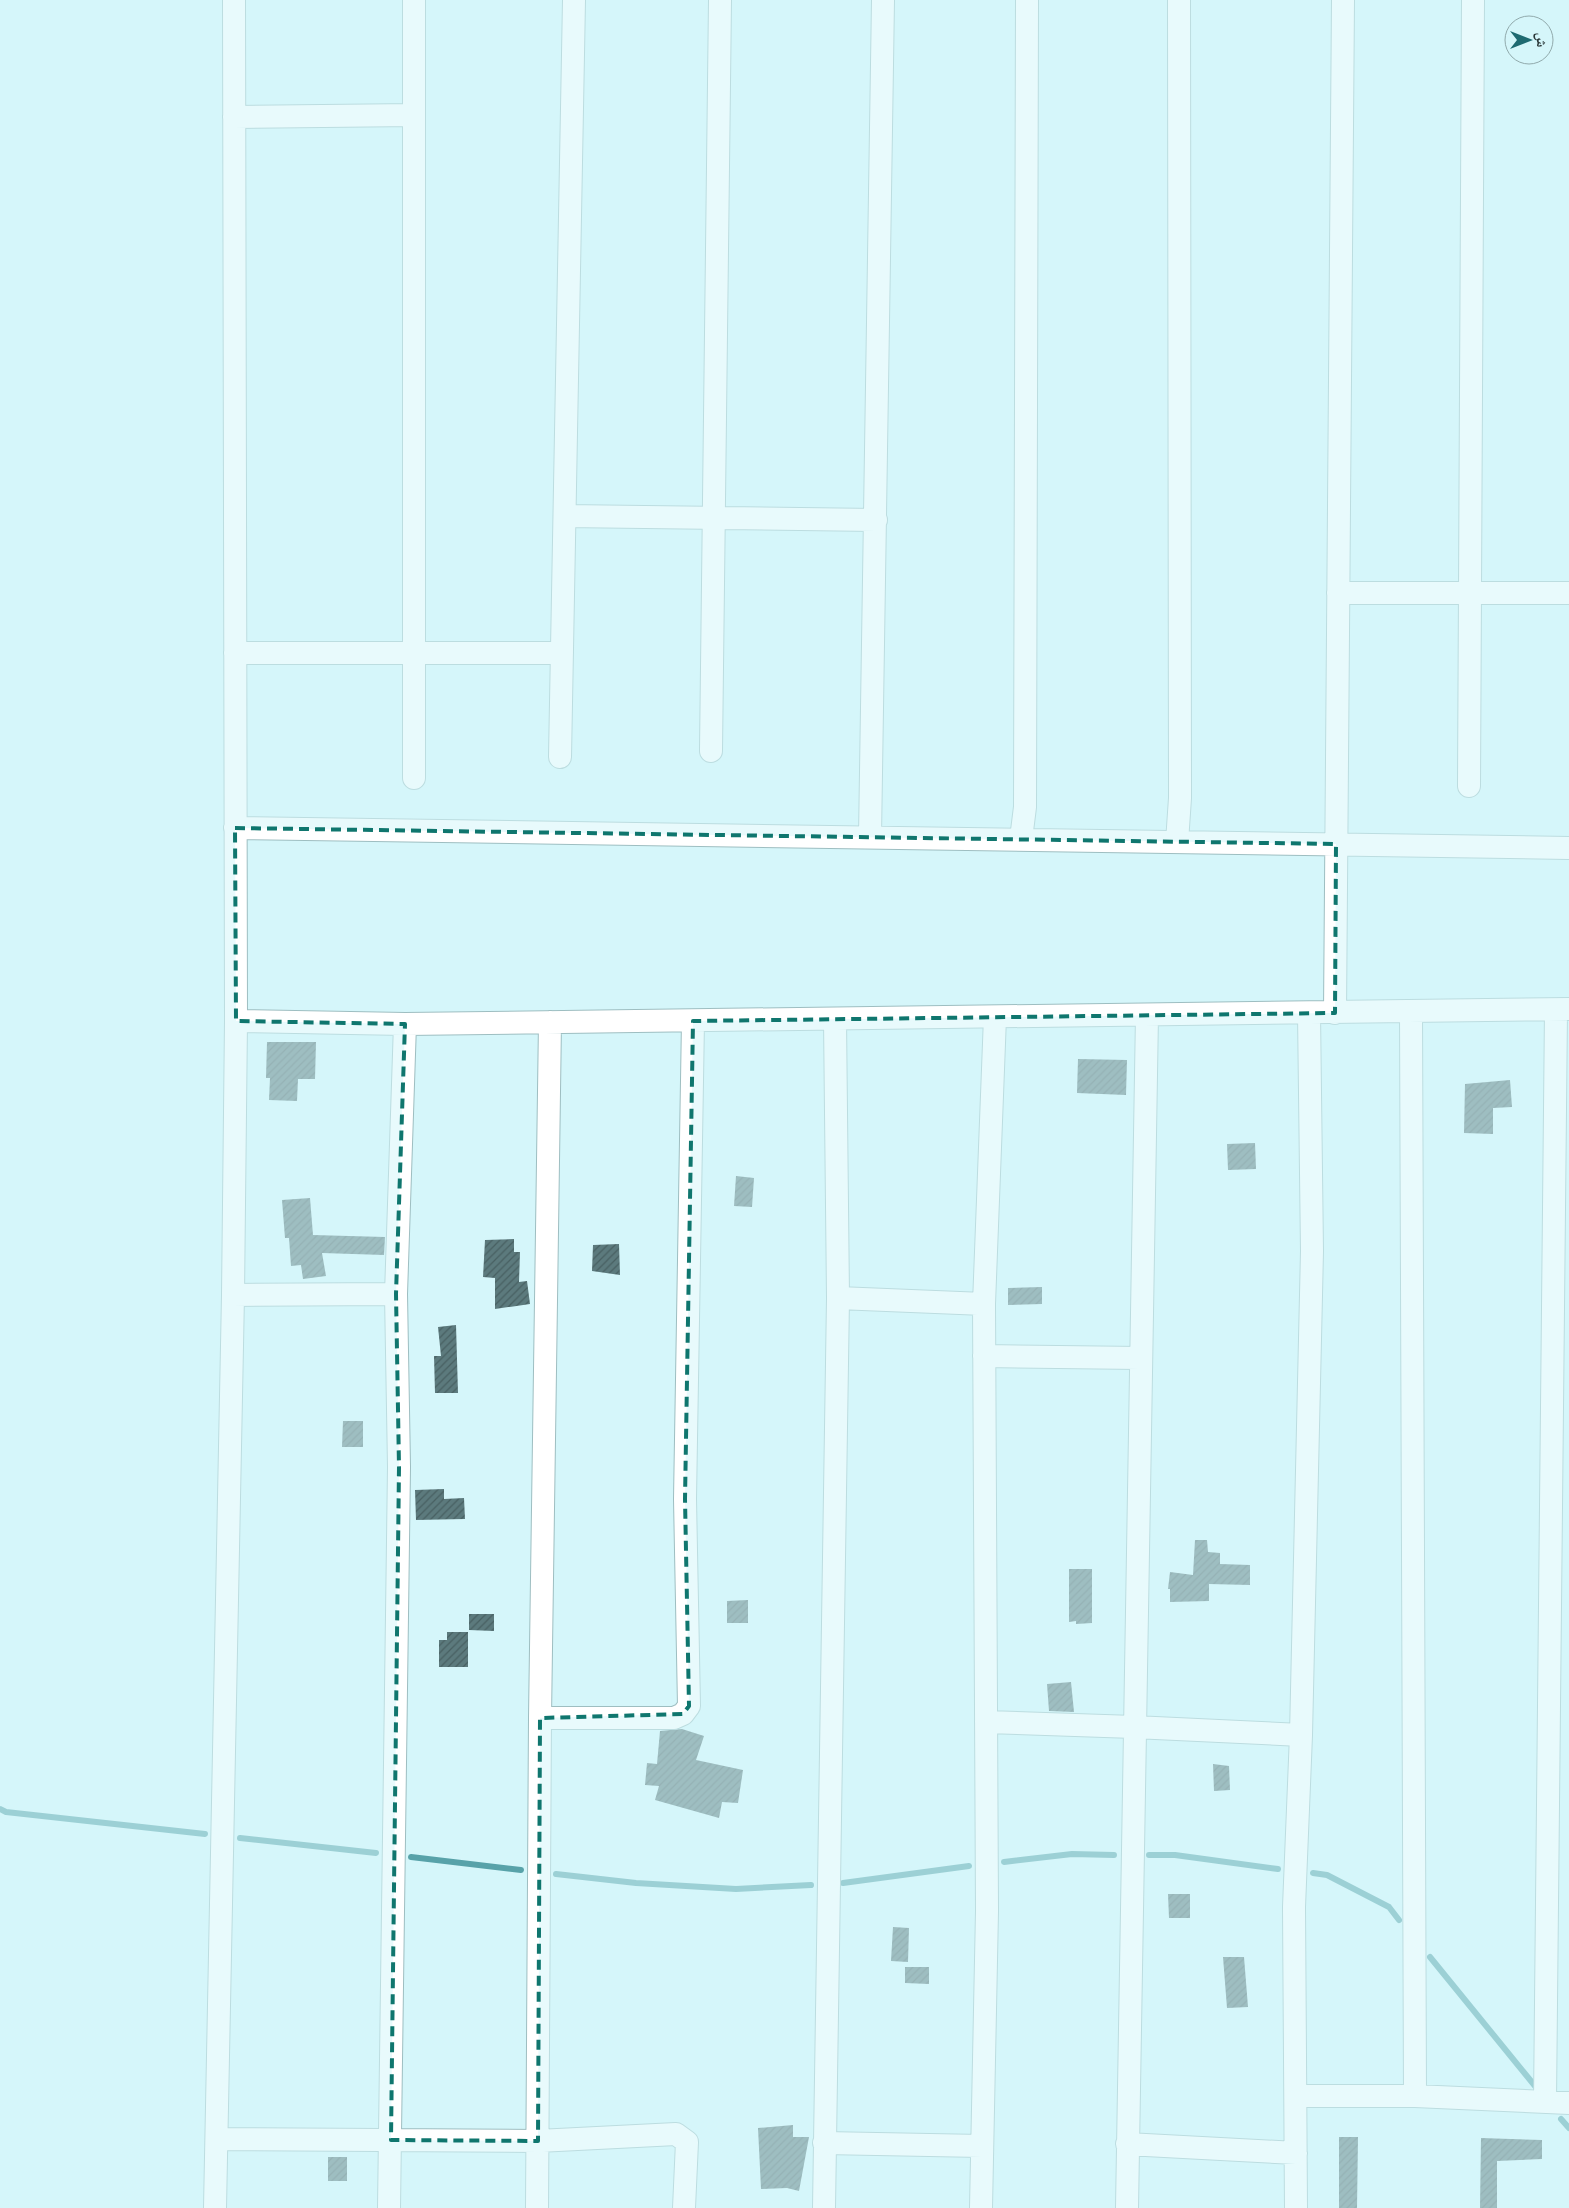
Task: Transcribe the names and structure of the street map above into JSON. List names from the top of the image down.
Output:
{
  "north": "right"
}
